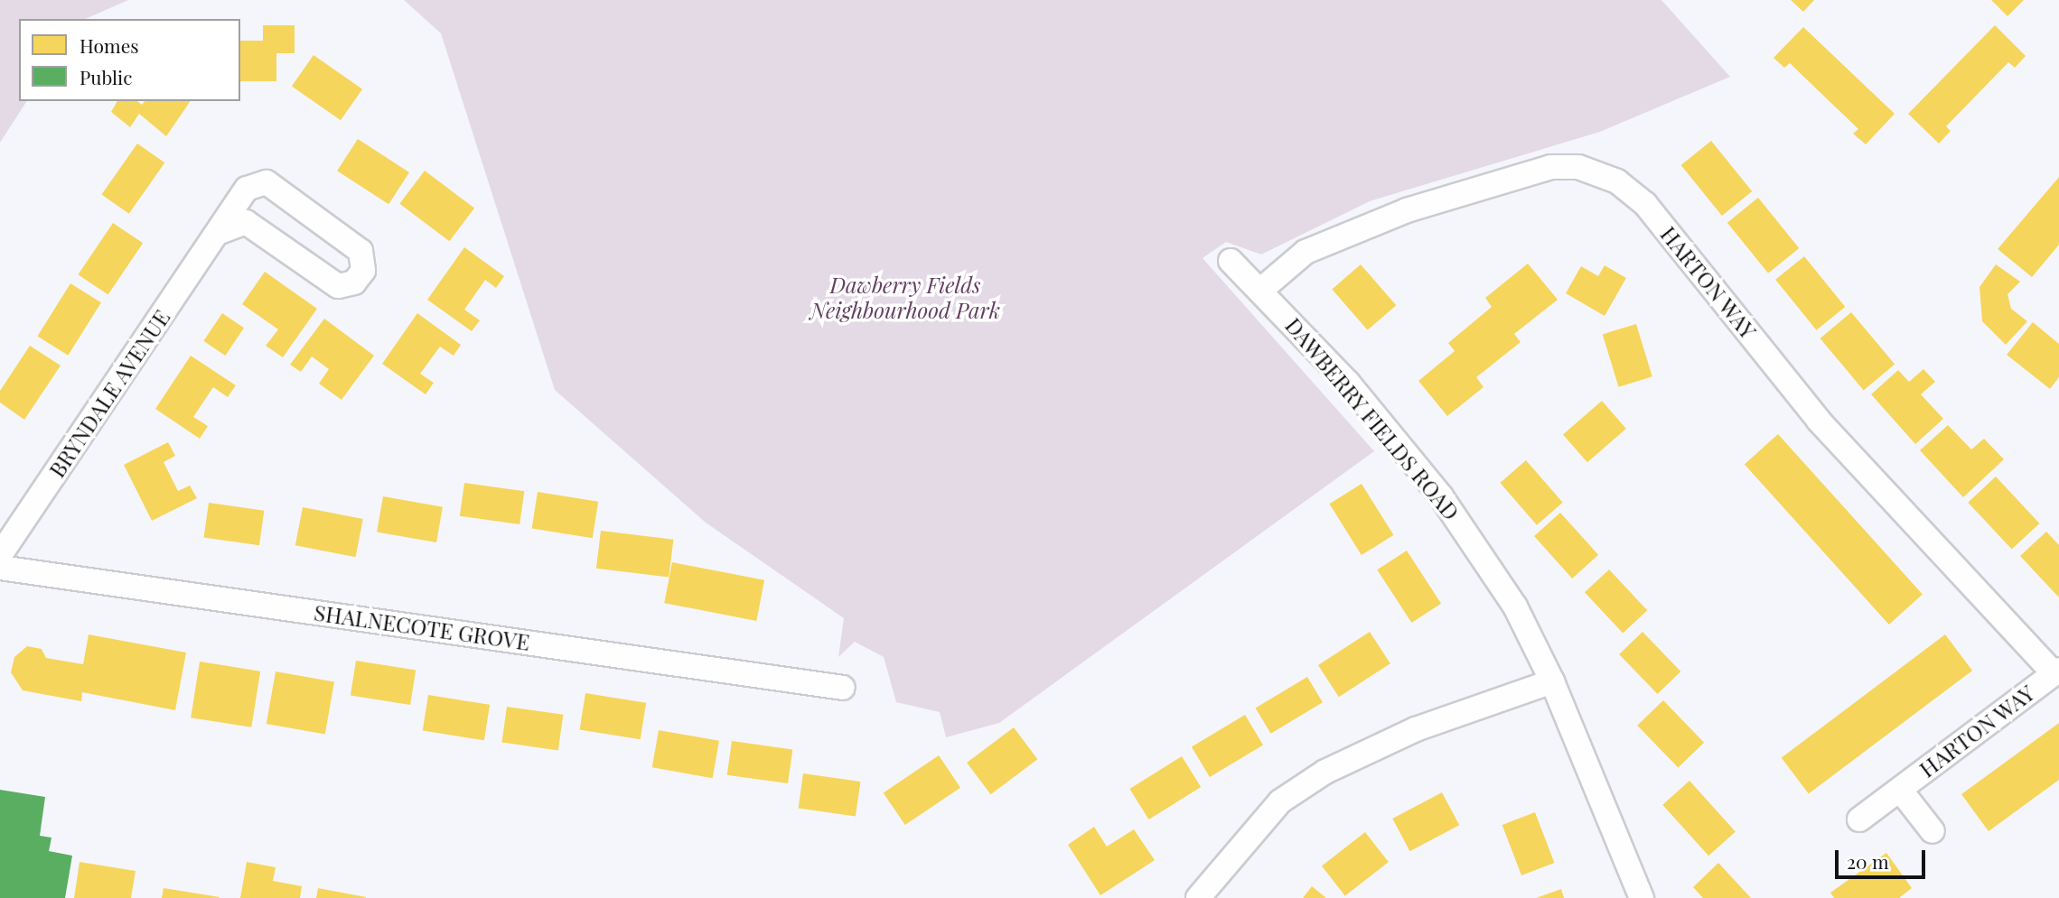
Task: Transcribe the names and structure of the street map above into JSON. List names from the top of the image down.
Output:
{
  "streets": {
    "street": [
      "HARTON WAY",
      "BRYNDALE AVENUE",
      "DAWBERRY FIELDS ROAD",
      "SHALNECOTE GROVE"
    ]
  },
  "crossings": [
    ["HARTON WAY", "DAWBERRY FIELDS ROAD"]
  ],
  "parks": ["Dawberry Fields Neighbourhood Park"],
  "legend": ["Homes", "Public"],
  "scale_bar": "20 m"
}
